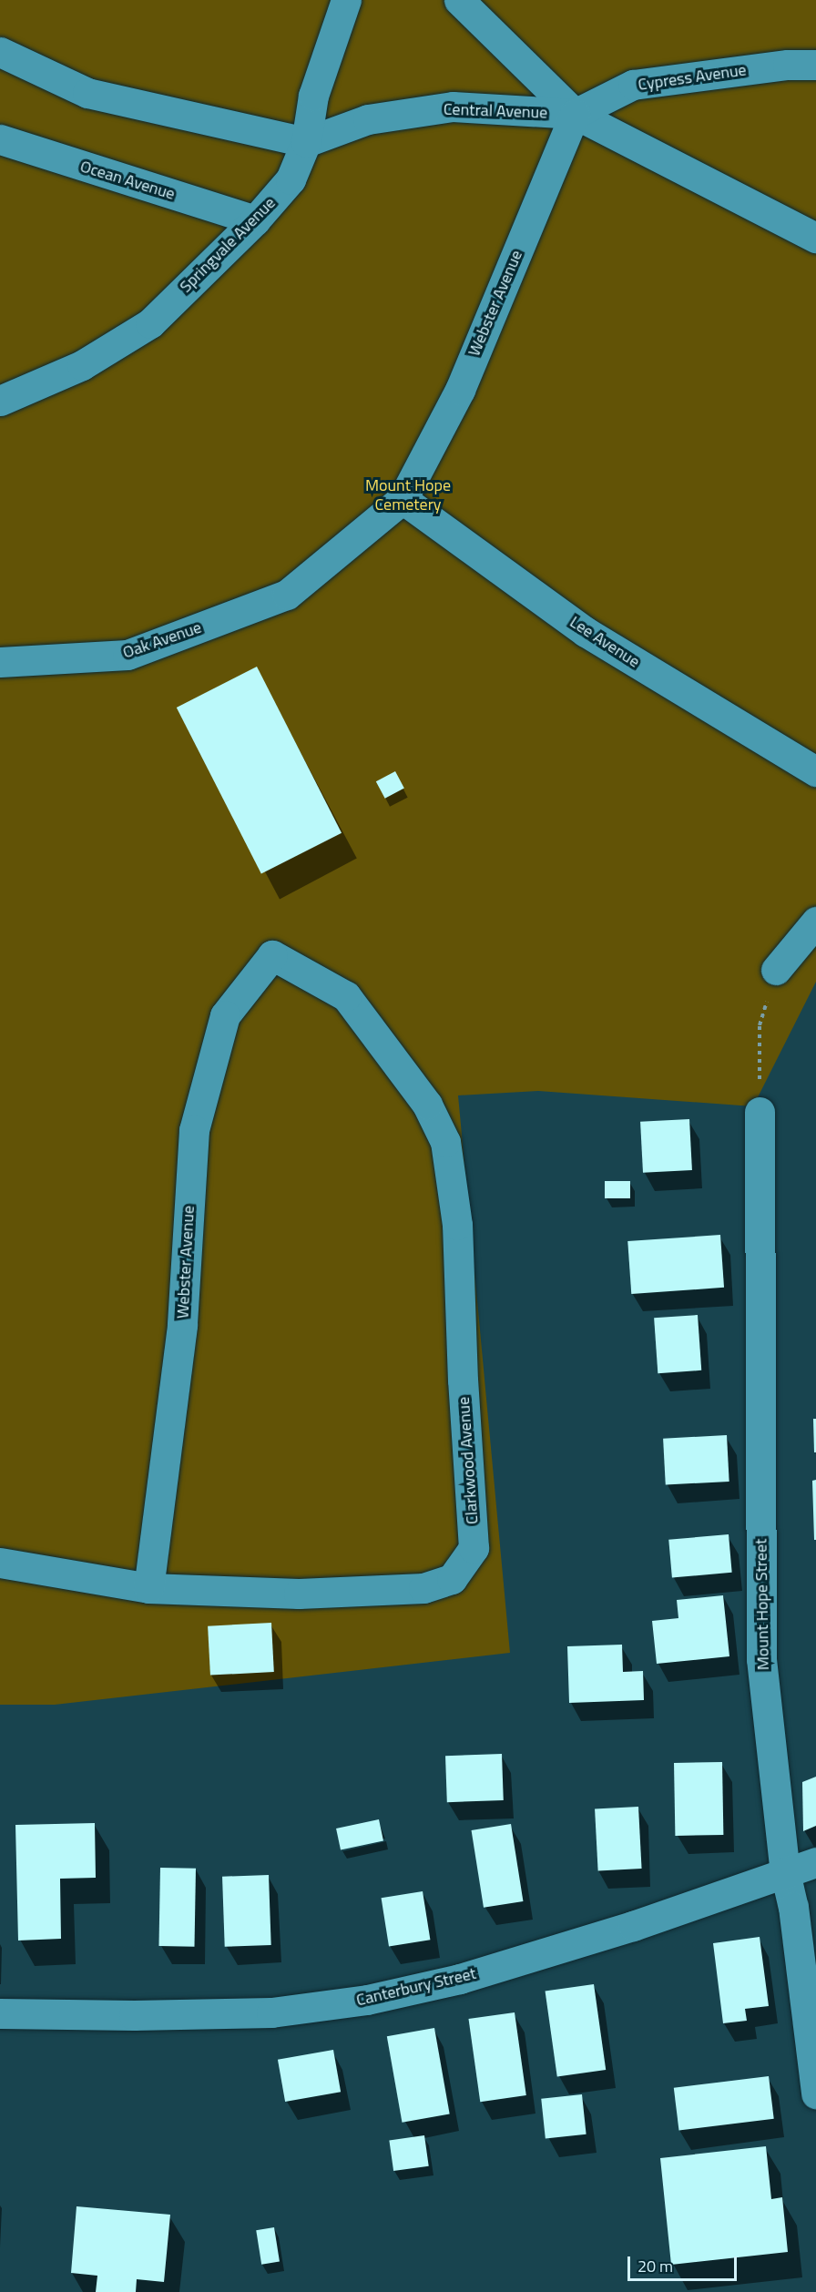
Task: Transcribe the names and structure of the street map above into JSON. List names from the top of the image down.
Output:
{
  "streets": {
    "street": [
      "Cypress Avenue",
      "Central Avenue",
      "Ocean Avenue",
      "Springvale Avenue",
      "Webster Avenue",
      "Oak Avenue",
      "Lee Avenue",
      "Clarkwood Avenue",
      "Mount Hope Street",
      "Canterbury Street"
    ]
  },
  "crossings": [
    ["Cypress Avenue", "Central Avenue"],
    ["Cypress Avenue", "Webster Avenue"],
    ["Central Avenue", "Springvale Avenue"],
    ["Central Avenue", "Webster Avenue"],
    ["Ocean Avenue", "Springvale Avenue"],
    ["Webster Avenue", "Oak Avenue"],
    ["Webster Avenue", "Lee Avenue"],
    ["Webster Avenue", "Clarkwood Avenue"],
    ["Mount Hope Street", "Canterbury Street"]
  ],
  "parks": ["Mount Hope Cemetery"],
  "scale_bar": "20 m"
}
